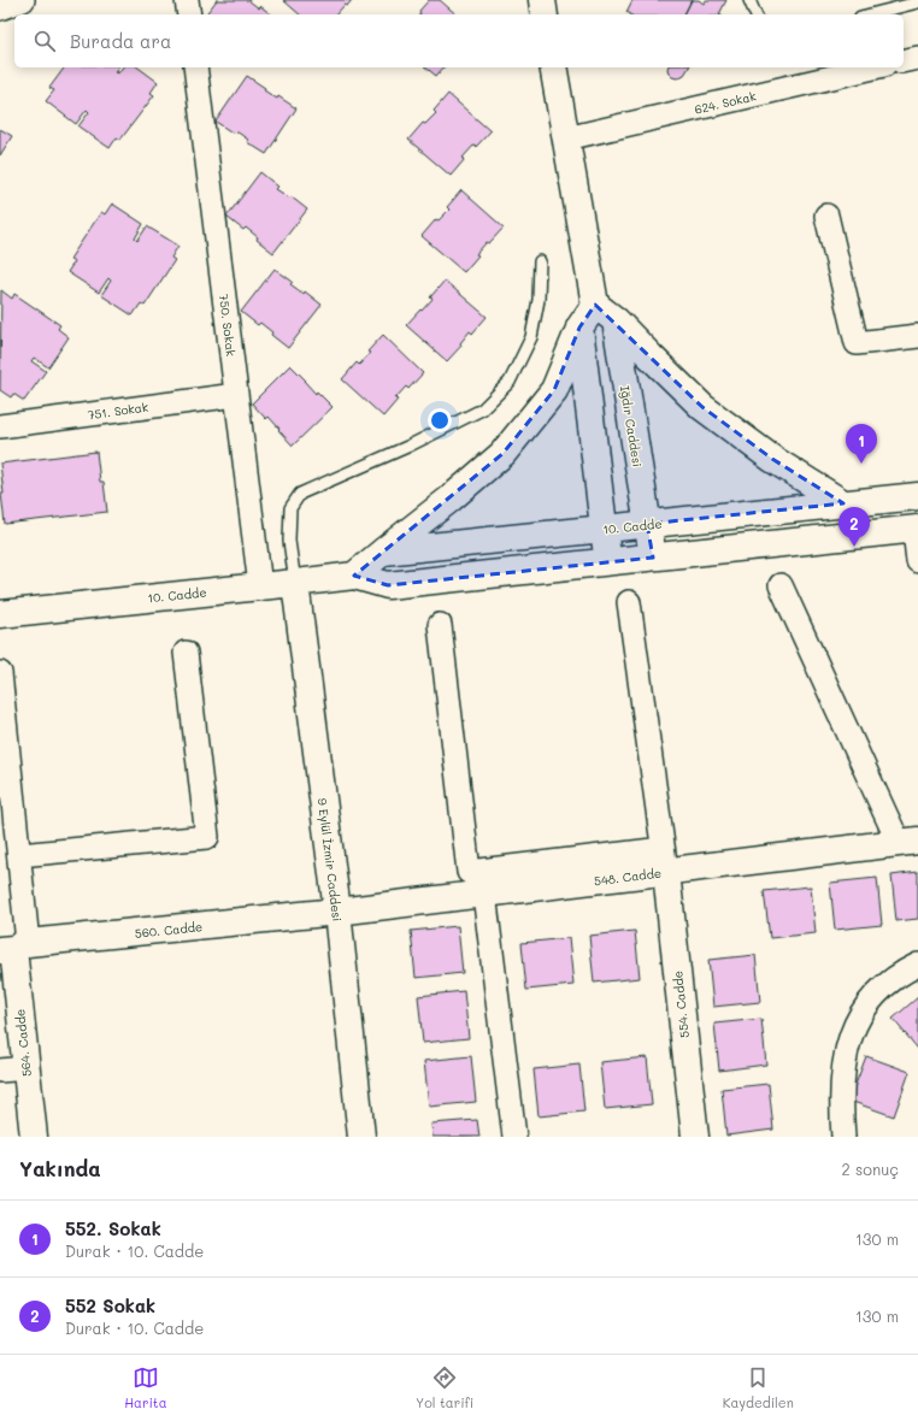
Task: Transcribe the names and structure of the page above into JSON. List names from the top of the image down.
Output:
{
  "streets": {
    "main road": [
      "Iğdır Caddesi",
      "10. Cadde",
      "9 Eylül İzmir Caddesi",
      "548. Cadde",
      "560. Cadde",
      "554. Cadde",
      "564. Cadde"
    ],
    "street": ["624. Sokak", "750. Sokak", "751. Sokak"]
  },
  "crossings": [
    ["750. Sokak", "751. Sokak"],
    ["750. Sokak", "10. Cadde"],
    ["Iğdır Caddesi", "10. Cadde"],
    ["10. Cadde", "9 Eylül İzmir Caddesi"],
    ["9 Eylül İzmir Caddesi", "548. Cadde"],
    ["9 Eylül İzmir Caddesi", "560. Cadde"],
    ["548. Cadde", "560. Cadde"],
    ["548. Cadde", "554. Cadde"],
    ["560. Cadde", "564. Cadde"]
  ],
  "page": {
    "search": "Burada ara",
    "pins": ["1", "2"],
    "heading": ["Yakında", "2 sonuç"],
    "list": [
      {
        "mark": "1",
        "name": "552. Sokak",
        "note": "Durak · 10. Cadde",
        "value": "130 m"
      },
      {
        "mark": "2",
        "name": "552 Sokak",
        "note": "Durak · 10. Cadde",
        "value": "130 m"
      }
    ],
    "nav": ["Harita", "Yol tarifi", "Kaydedilen"]
  }
}
